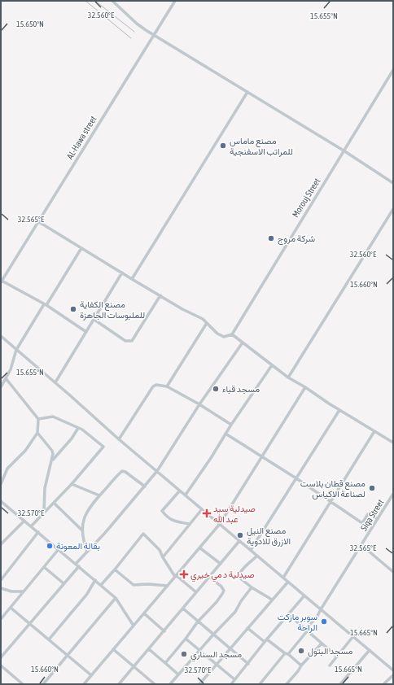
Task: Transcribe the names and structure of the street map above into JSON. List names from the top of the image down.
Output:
{
  "streets": {
    "street": ["AL-Hawa street", "Morouj Street", "Siqa Street"]
  },
  "places": {
    "other": [
      "مصنع ماماس للمراتب الاسفنجية",
      "شركة مروج",
      "مصنع الكفاية للملبوسات الجاهزة",
      "مسجد قباء",
      "مصنع قطان بلاست لصناعة الاكياس",
      "مصنع النيل الازرق للادوية",
      "بقالة المعونة",
      "سوبر ماركت الراحة",
      "مسجد البتول",
      "مسجد السناري"
    ],
    "health": ["صيدلية سيد عبد الله", "صيدلية د مي خيري"]
  },
  "coordinates": [
    "32.560°E",
    "15.655°N",
    "15.650°N",
    "32.565°E",
    "15.660°N",
    "32.570°E",
    "15.665°N"
  ]
}
